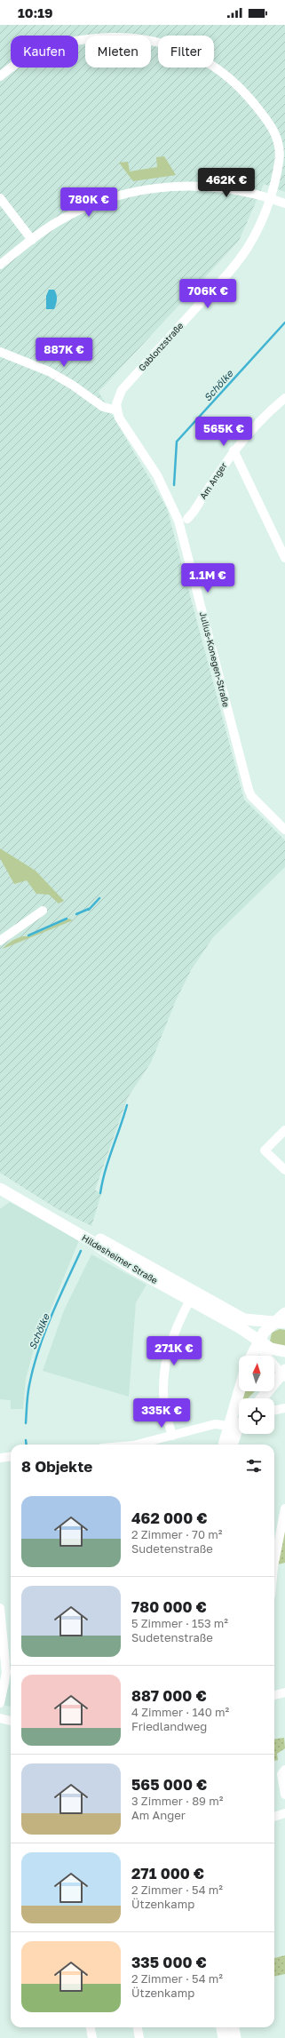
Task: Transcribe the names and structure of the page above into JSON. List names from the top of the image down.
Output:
{
  "streets": {
    "main road": ["Hildesheimer Straße"],
    "street": ["Gablonzstraße", "Am Anger", "Julius-Konegen-Straße"]
  },
  "crossings": [
    ["Gablonzstraße", "Julius-Konegen-Straße"]
  ],
  "water": ["Schölke"],
  "north": "top",
  "page": {
    "status": "10:19",
    "chip": ["Kaufen", "Mieten", "Filter"],
    "price": [
      "462K €",
      "780K €",
      "706K €",
      "887K €",
      "565K €",
      "1.1M €",
      "271K €",
      "335K €"
    ],
    "heading": "8 Objekte",
    "list": [
      {
        "name": "462 000 €",
        "note": "2 Zimmer · 70 m² · Sudetenstraße"
      },
      {
        "name": "780 000 €",
        "note": "5 Zimmer · 153 m² · Sudetenstraße"
      },
      {
        "name": "887 000 €",
        "note": "4 Zimmer · 140 m² · Friedlandweg"
      },
      {
        "name": "565 000 €",
        "note": "3 Zimmer · 89 m² · Am Anger"
      },
      {
        "name": "271 000 €",
        "note": "2 Zimmer · 54 m² · Ützenkamp"
      },
      {
        "name": "335 000 €",
        "note": "2 Zimmer · 54 m² · Ützenkamp"
      }
    ]
  }
}
